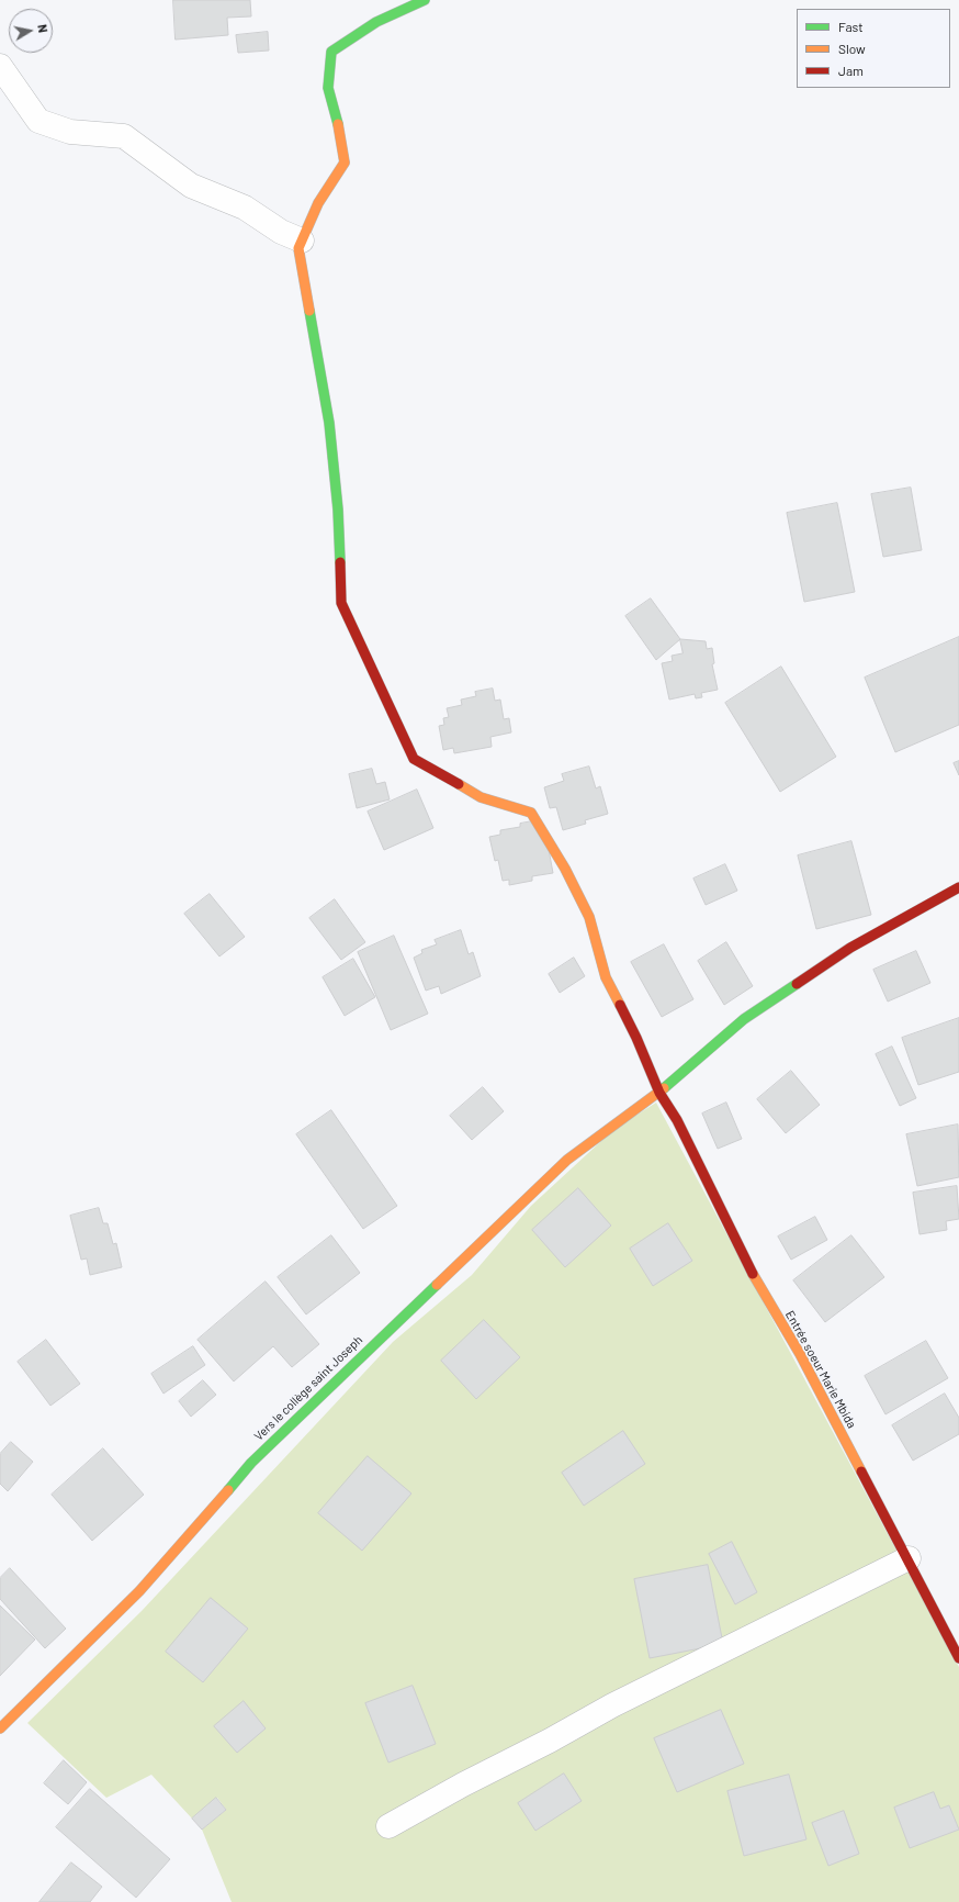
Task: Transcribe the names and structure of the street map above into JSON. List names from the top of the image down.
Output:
{
  "streets": {
    "street": ["Entrée soeur Marie Mbida", "Vers le collège saint Joseph"]
  },
  "crossings": [
    ["Entrée soeur Marie Mbida", "Vers le collège saint Joseph"]
  ],
  "legend": ["Fast", "Slow", "Jam"],
  "north": "right"
}
